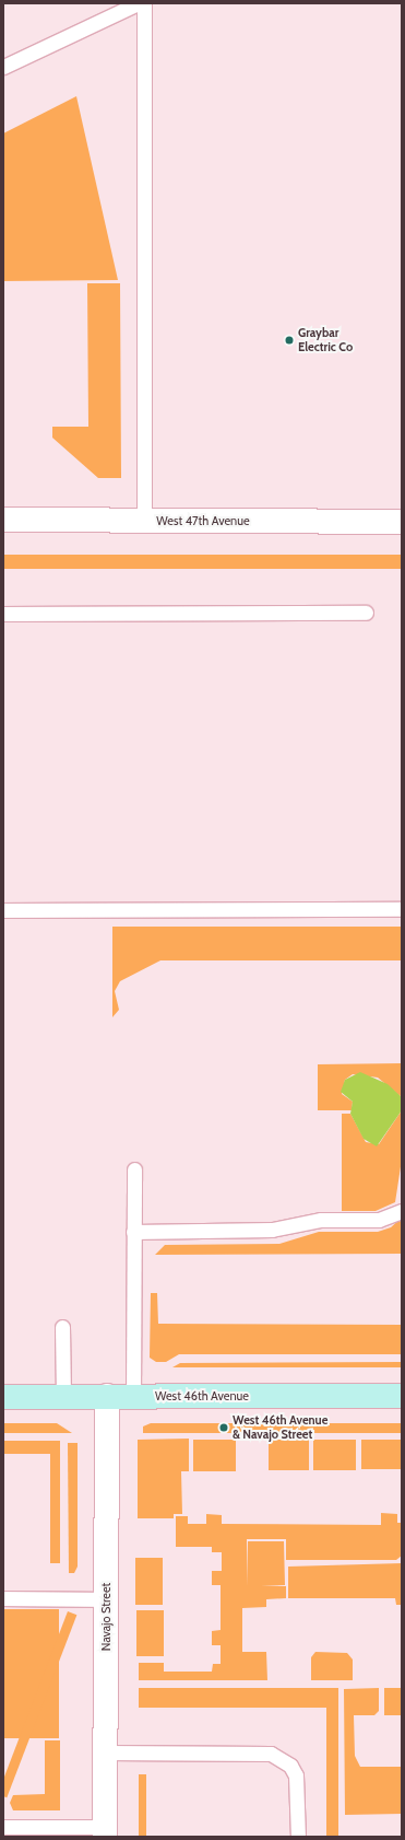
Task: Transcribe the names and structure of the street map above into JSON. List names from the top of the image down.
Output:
{
  "streets": {
    "street": ["West 47th Avenue", "West 46th Avenue", "Navajo Street"]
  },
  "crossings": [
    ["West 46th Avenue", "Navajo Street"]
  ],
  "places": ["Graybar Electric Co", "West 46th Avenue & Navajo Street"]
}
